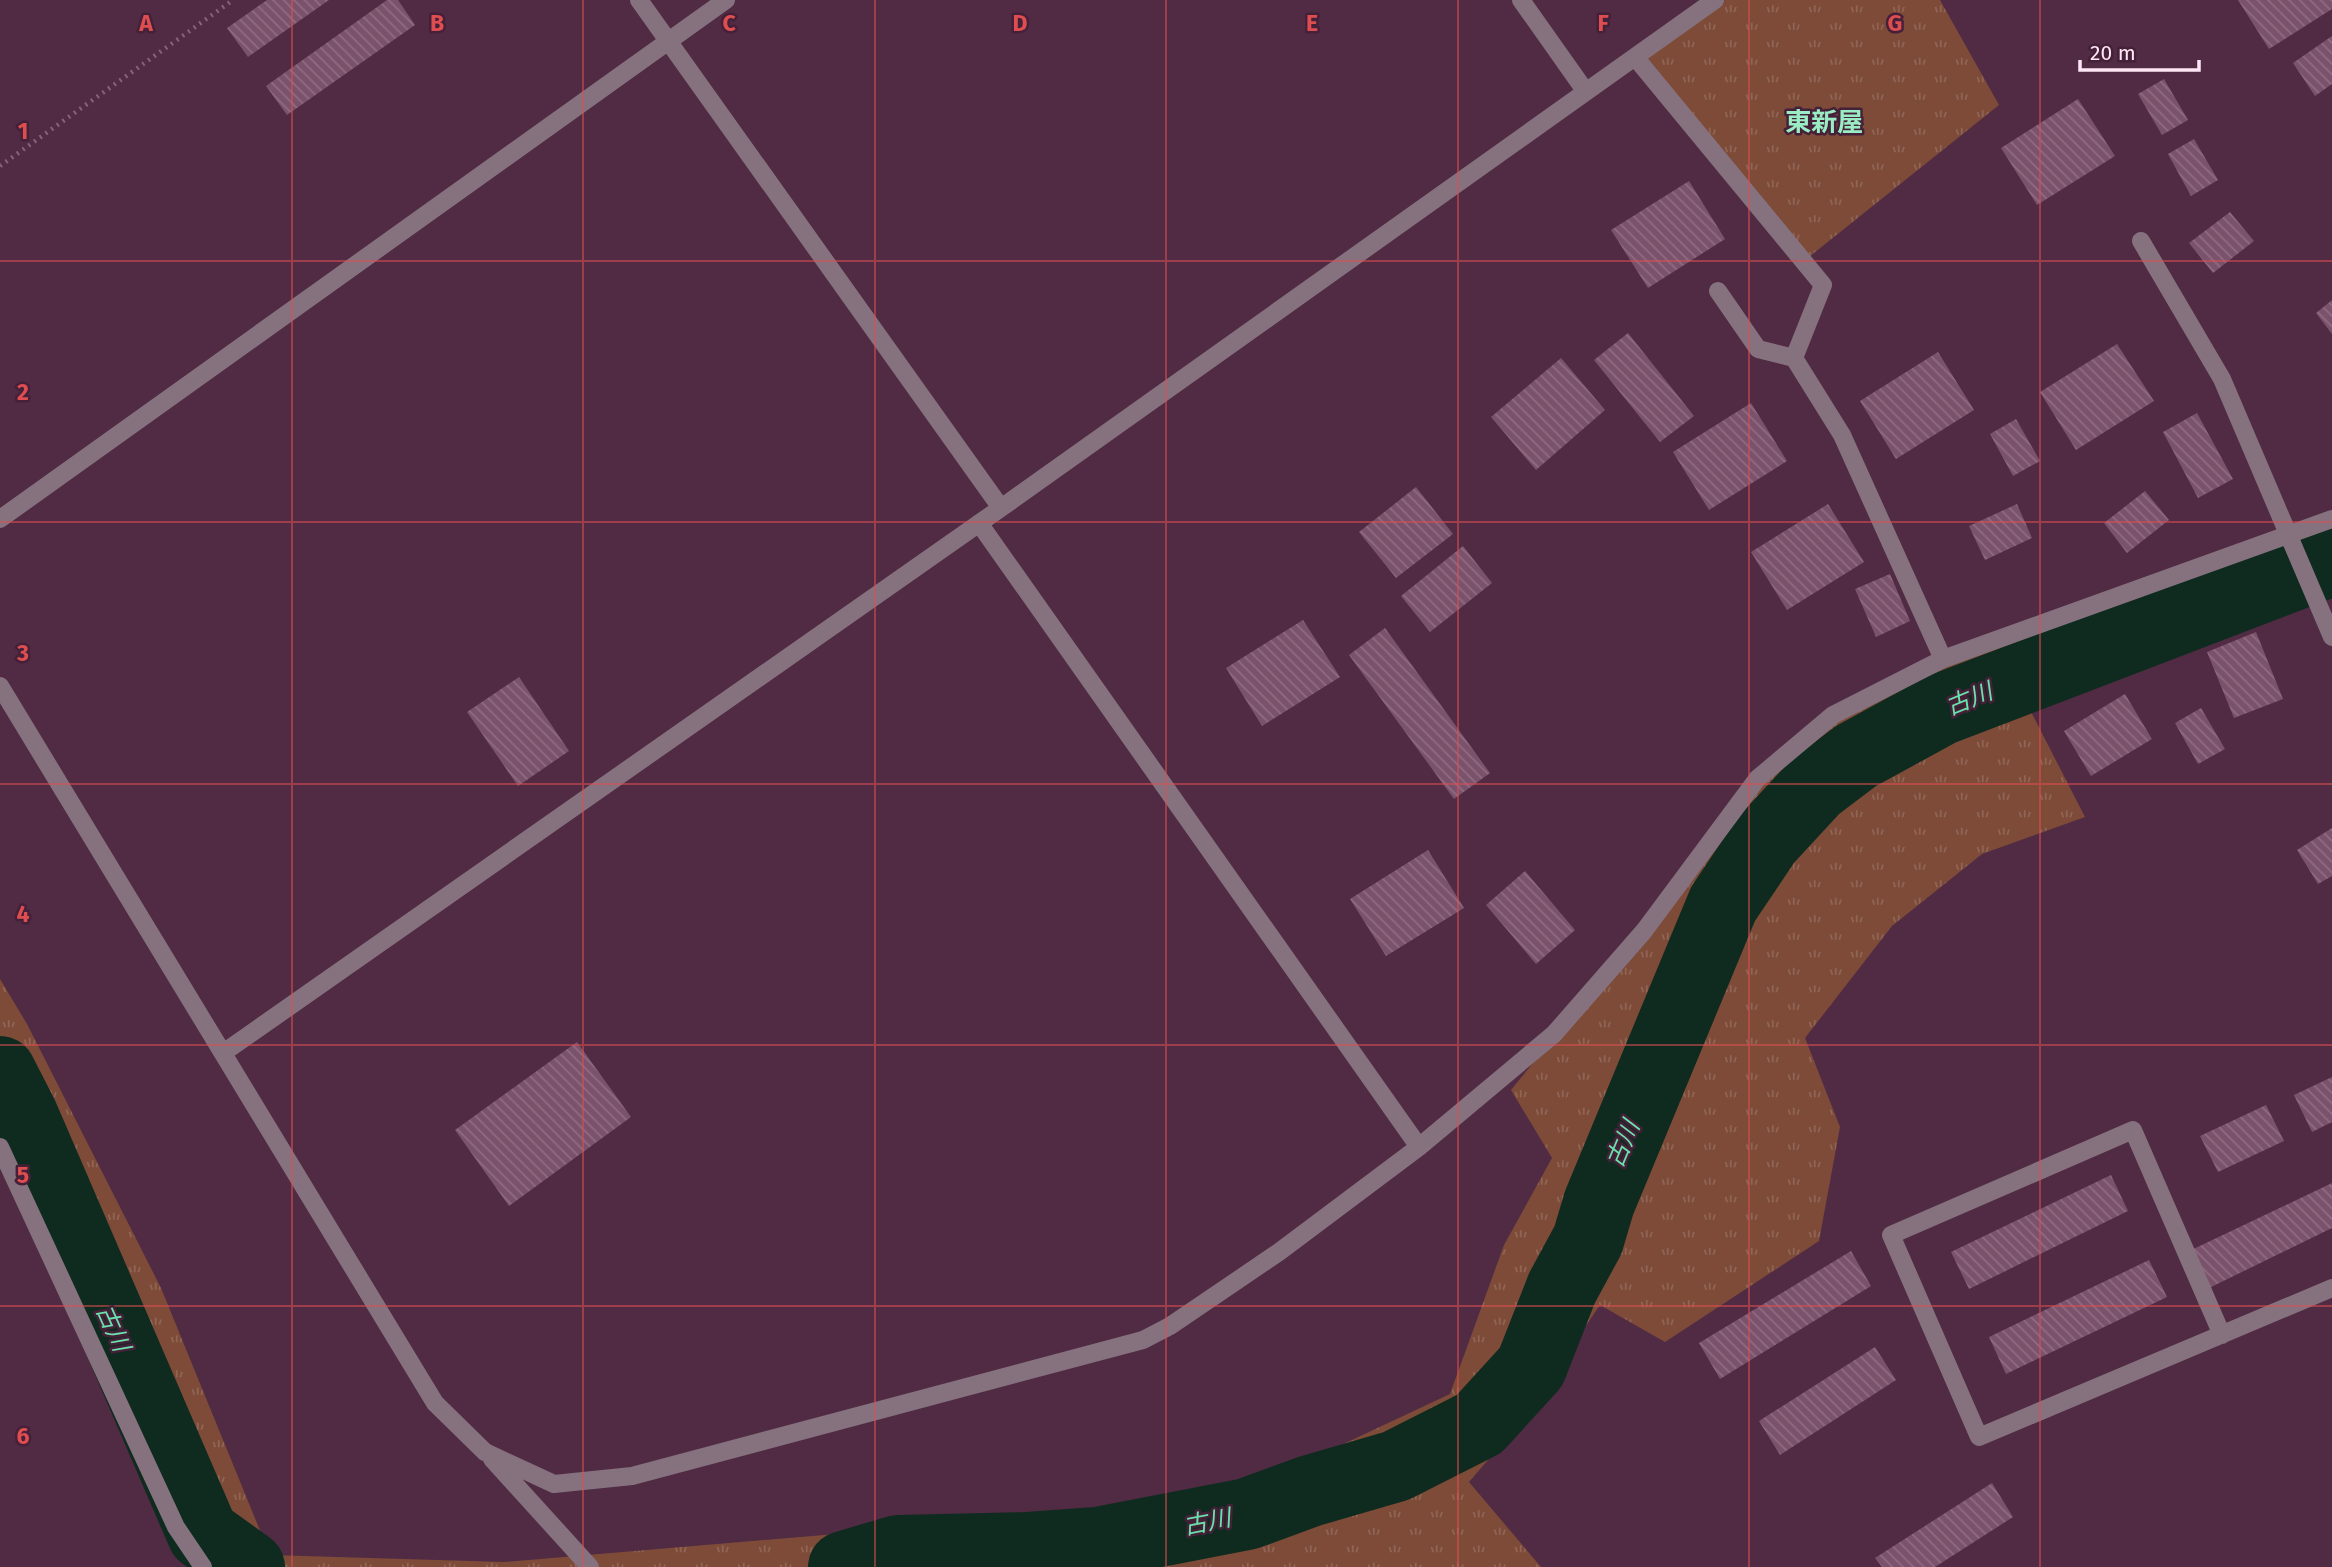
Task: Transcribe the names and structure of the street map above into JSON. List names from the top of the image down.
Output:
{
  "districts": ["東新屋"],
  "water": ["古川"],
  "scale_bar": "20 m",
  "grid": {
    "columns": [
      "A",
      "B",
      "C",
      "D",
      "E",
      "F",
      "G"
    ],
    "rows": [
      "1",
      "2",
      "3",
      "4",
      "5",
      "6"
    ]
  }
}
